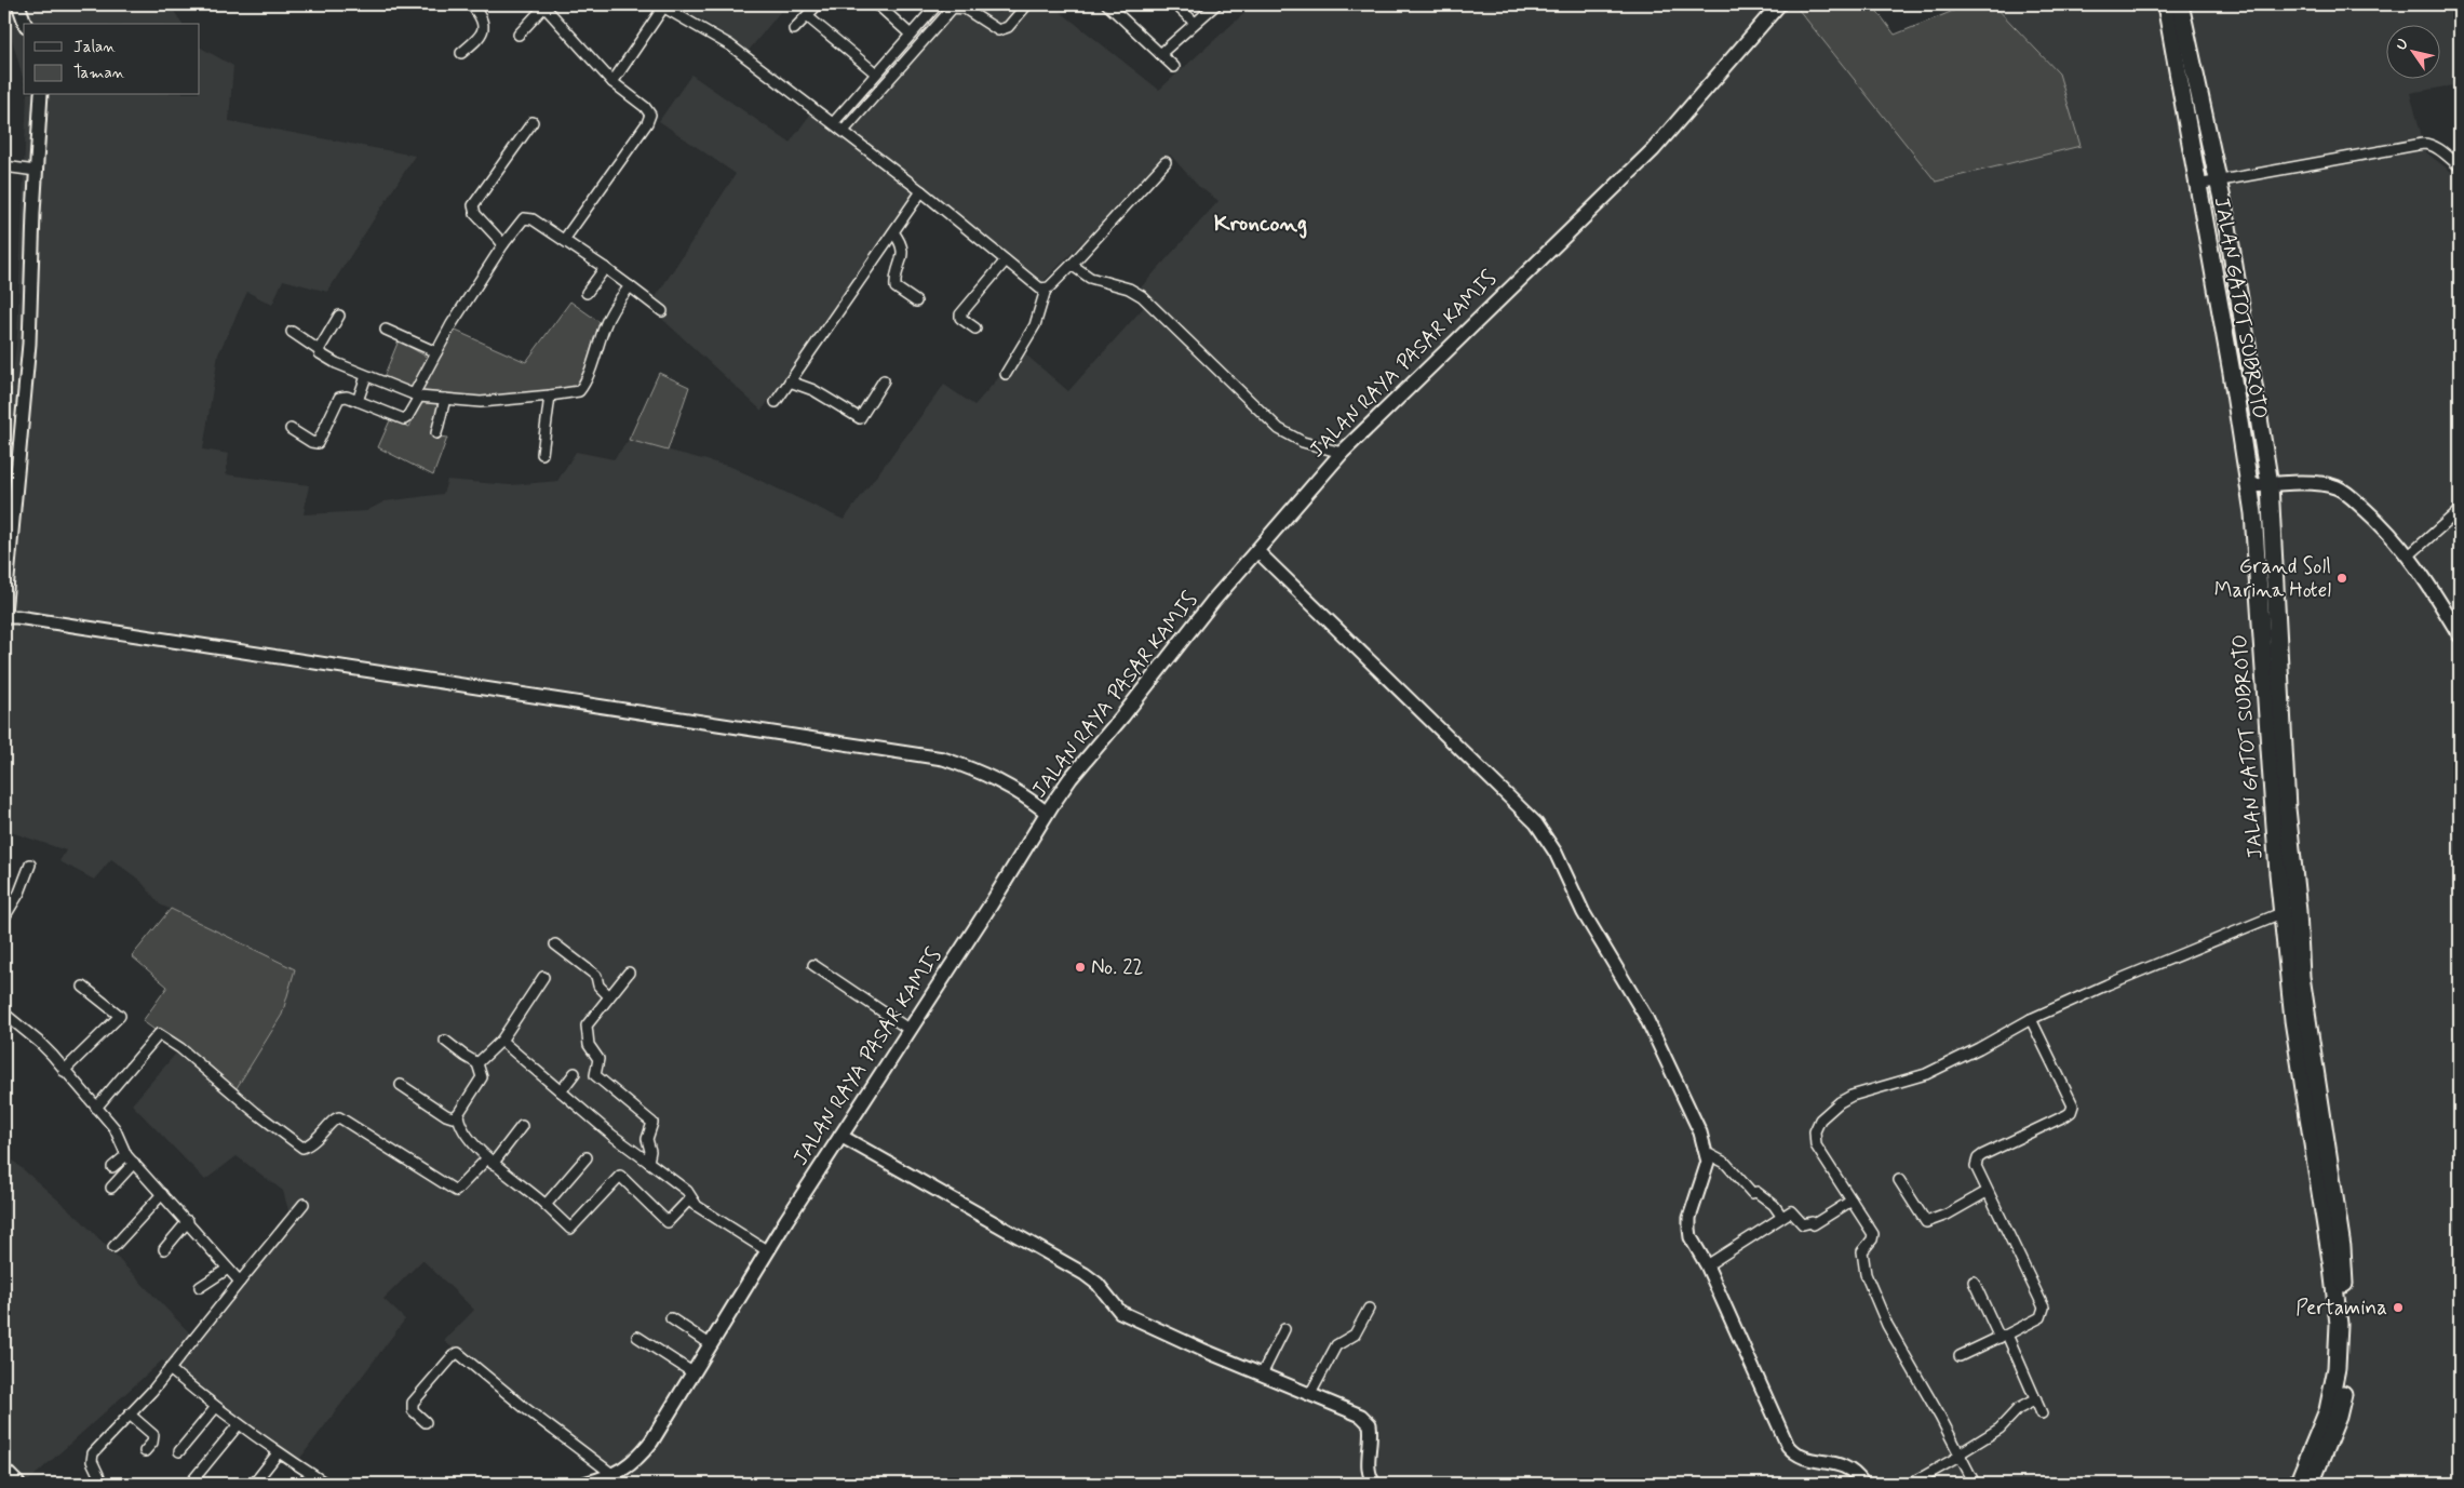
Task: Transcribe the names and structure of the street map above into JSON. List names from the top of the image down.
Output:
{
  "streets": {
    "highway": ["JALAN GATOT SUBROTO"],
    "main road": ["JALAN RAYA PASAR KAMIS"]
  },
  "districts": ["Kroncong"],
  "places": ["Grand Soll Marina Hotel", "No. 22", "Pertamina"],
  "legend": ["Jalan", "Taman"],
  "north": "top left"
}
